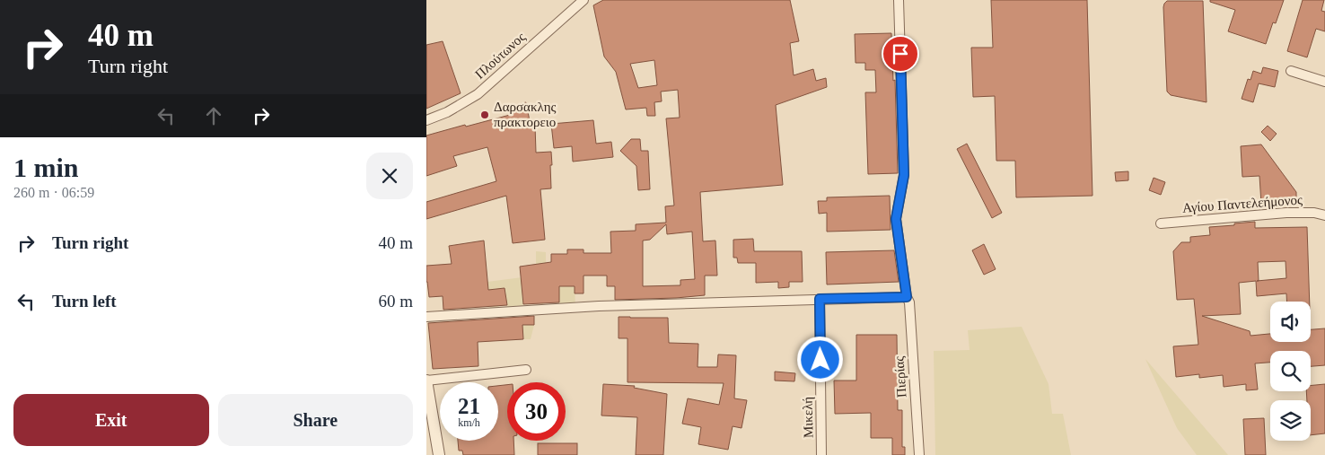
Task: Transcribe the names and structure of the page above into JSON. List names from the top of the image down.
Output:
{
  "streets": {
    "street": [
      "Πλούτωνος",
      "Αγίου Παντελεήμονος",
      "Πιερίας",
      "Μικελή"
    ]
  },
  "places": ["Δαρσακλης πρακτορειο"],
  "page": {
    "turn": ["40 m", "Turn right"],
    "heading": ["1 min", "260 m · 06:59"],
    "list": [
      {
        "name": "Turn right",
        "value": "40 m"
      },
      {
        "name": "Turn left",
        "value": "60 m"
      }
    ],
    "speed": "21 km/h",
    "limit": "30",
    "buttons": ["Exit", "Share"]
  }
}
